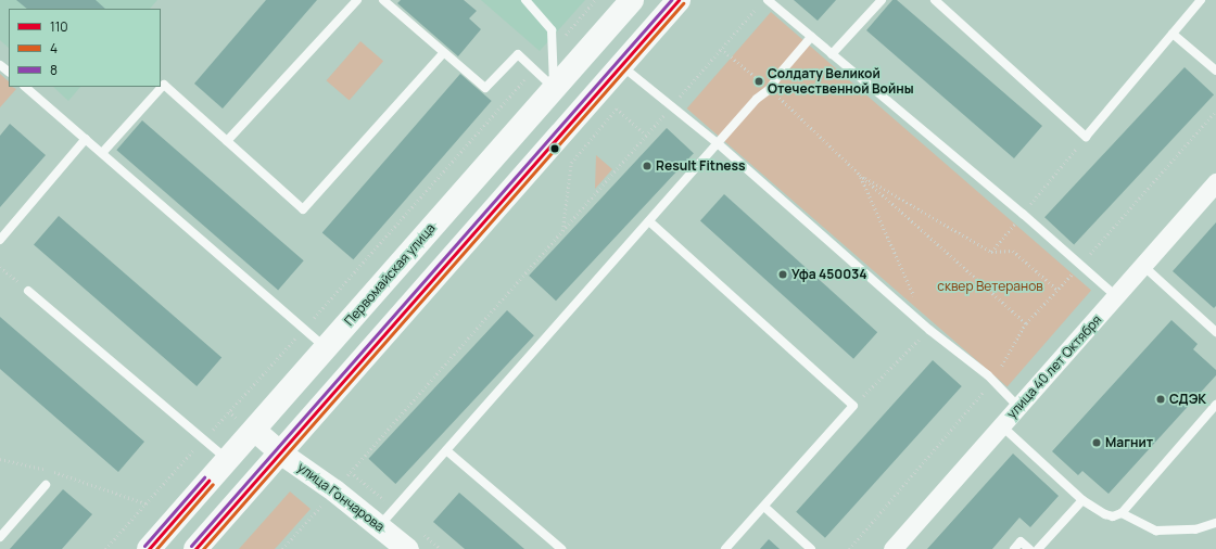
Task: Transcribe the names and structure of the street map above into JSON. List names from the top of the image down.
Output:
{
  "streets": {
    "main road": ["Первомайская улица"],
    "street": ["улица 40 лет Октября", "улица Гончарова"]
  },
  "crossings": [
    ["Первомайская улица", "улица Гончарова"]
  ],
  "parks": ["сквер Ветеранов"],
  "places": [
    "Солдату Великой Отечественной Войны",
    "Result Fitness",
    "Уфа 450034",
    "СДЭК",
    "Магнит"
  ],
  "lines": ["transit line 110", "transit line 8", "transit line 4"],
  "legend": ["110", "4", "8"]
}
